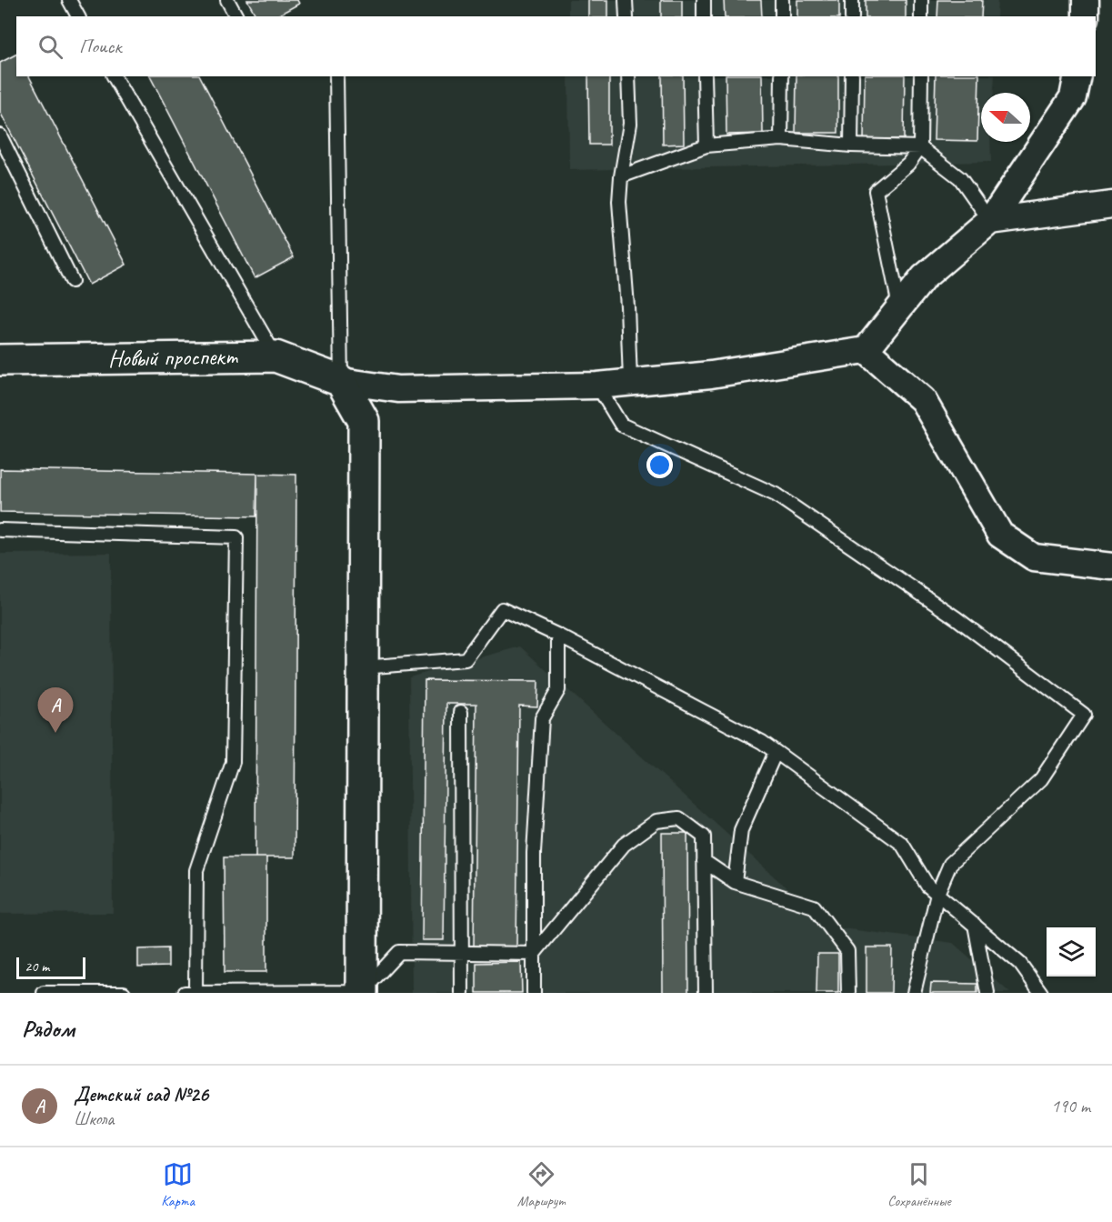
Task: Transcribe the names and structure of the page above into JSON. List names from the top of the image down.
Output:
{
  "streets": {
    "street": ["Новый проспект"]
  },
  "scale_bar": "20 m",
  "north": "left",
  "page": {
    "search": "Поиск",
    "pins": "A",
    "scale": "20 m",
    "heading": "Рядом",
    "list": [
      {
        "mark": "A",
        "name": "Детский сад №26",
        "note": "Школа",
        "value": "190 m"
      }
    ],
    "nav": ["Карта", "Маршрут", "Сохранённые"]
  }
}
